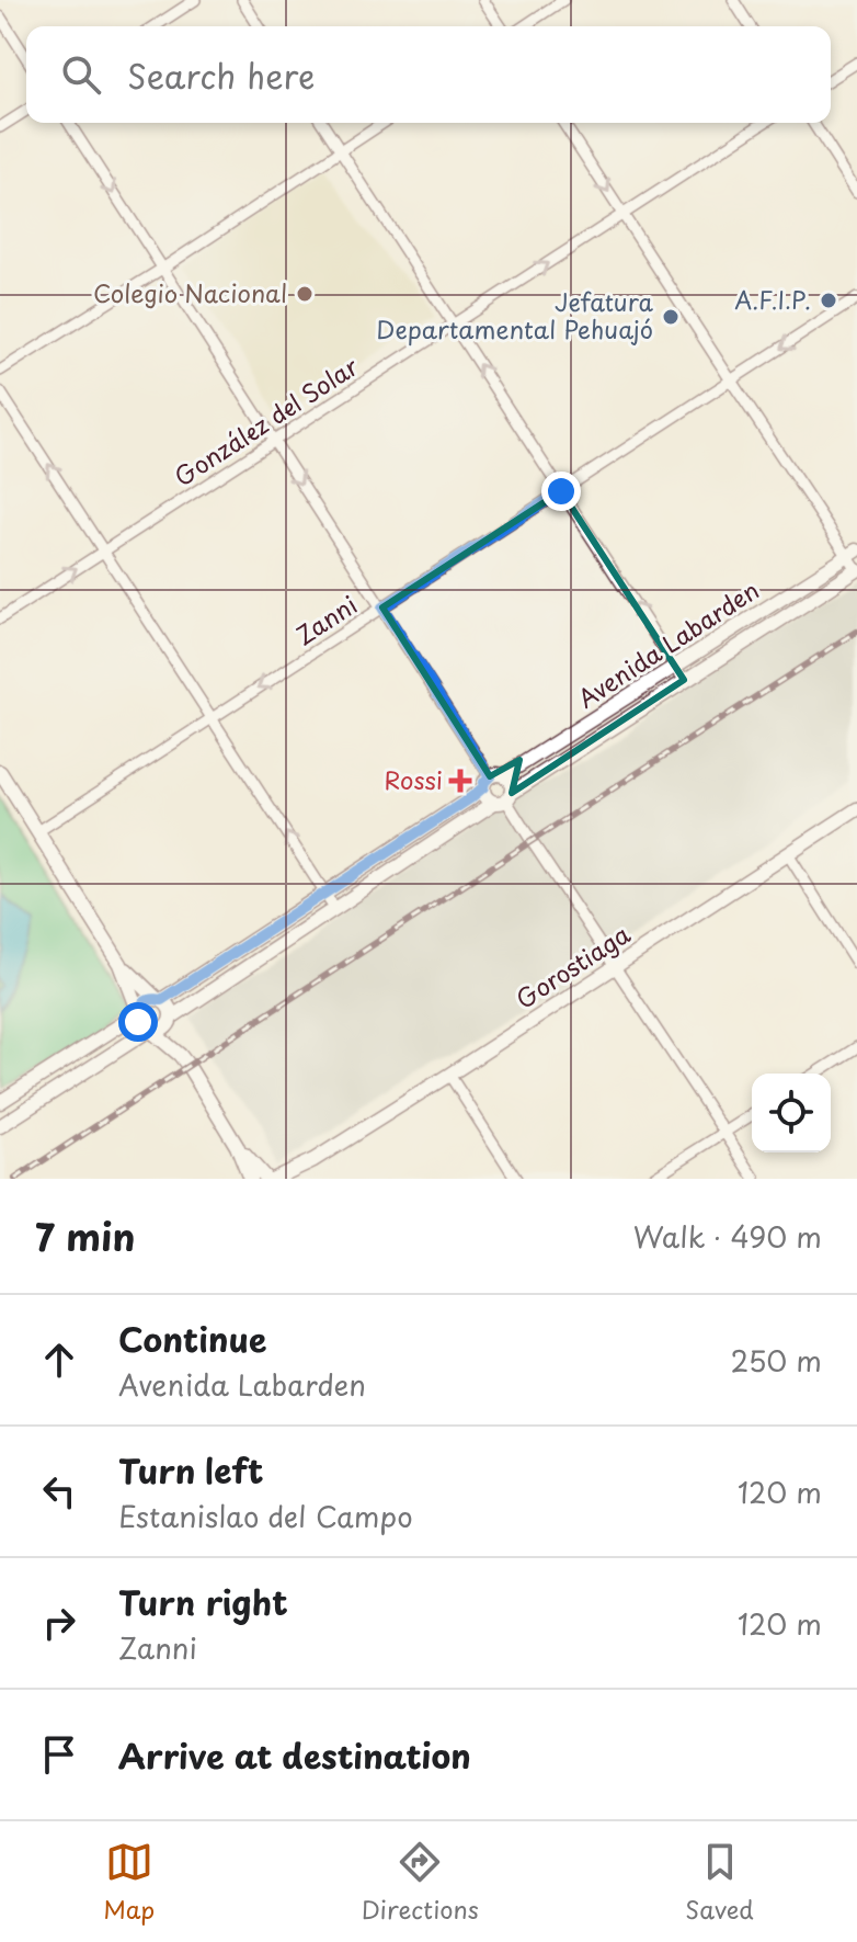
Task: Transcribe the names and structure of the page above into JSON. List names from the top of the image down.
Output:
{
  "streets": {
    "main road": ["Avenida Labarden", "Gorostiaga"],
    "street": ["González del Solar", "Zanni"]
  },
  "one_way": ["González del Solar", "Zanni"],
  "places": {
    "other": ["Colegio Nacional", "A.F.I.P.", "Jefatura Departamental Pehuajó"],
    "health": ["Rossi"]
  },
  "page": {
    "search": "Search here",
    "heading": ["7 min", "Walk · 490 m"],
    "list": [
      ["Continue", "Avenida Labarden", "250 m"],
      ["Turn left", "Estanislao del Campo", "120 m"],
      ["Turn right", "Zanni", "120 m"],
      "Arrive at destination"
    ],
    "nav": ["Map", "Directions", "Saved"]
  }
}
